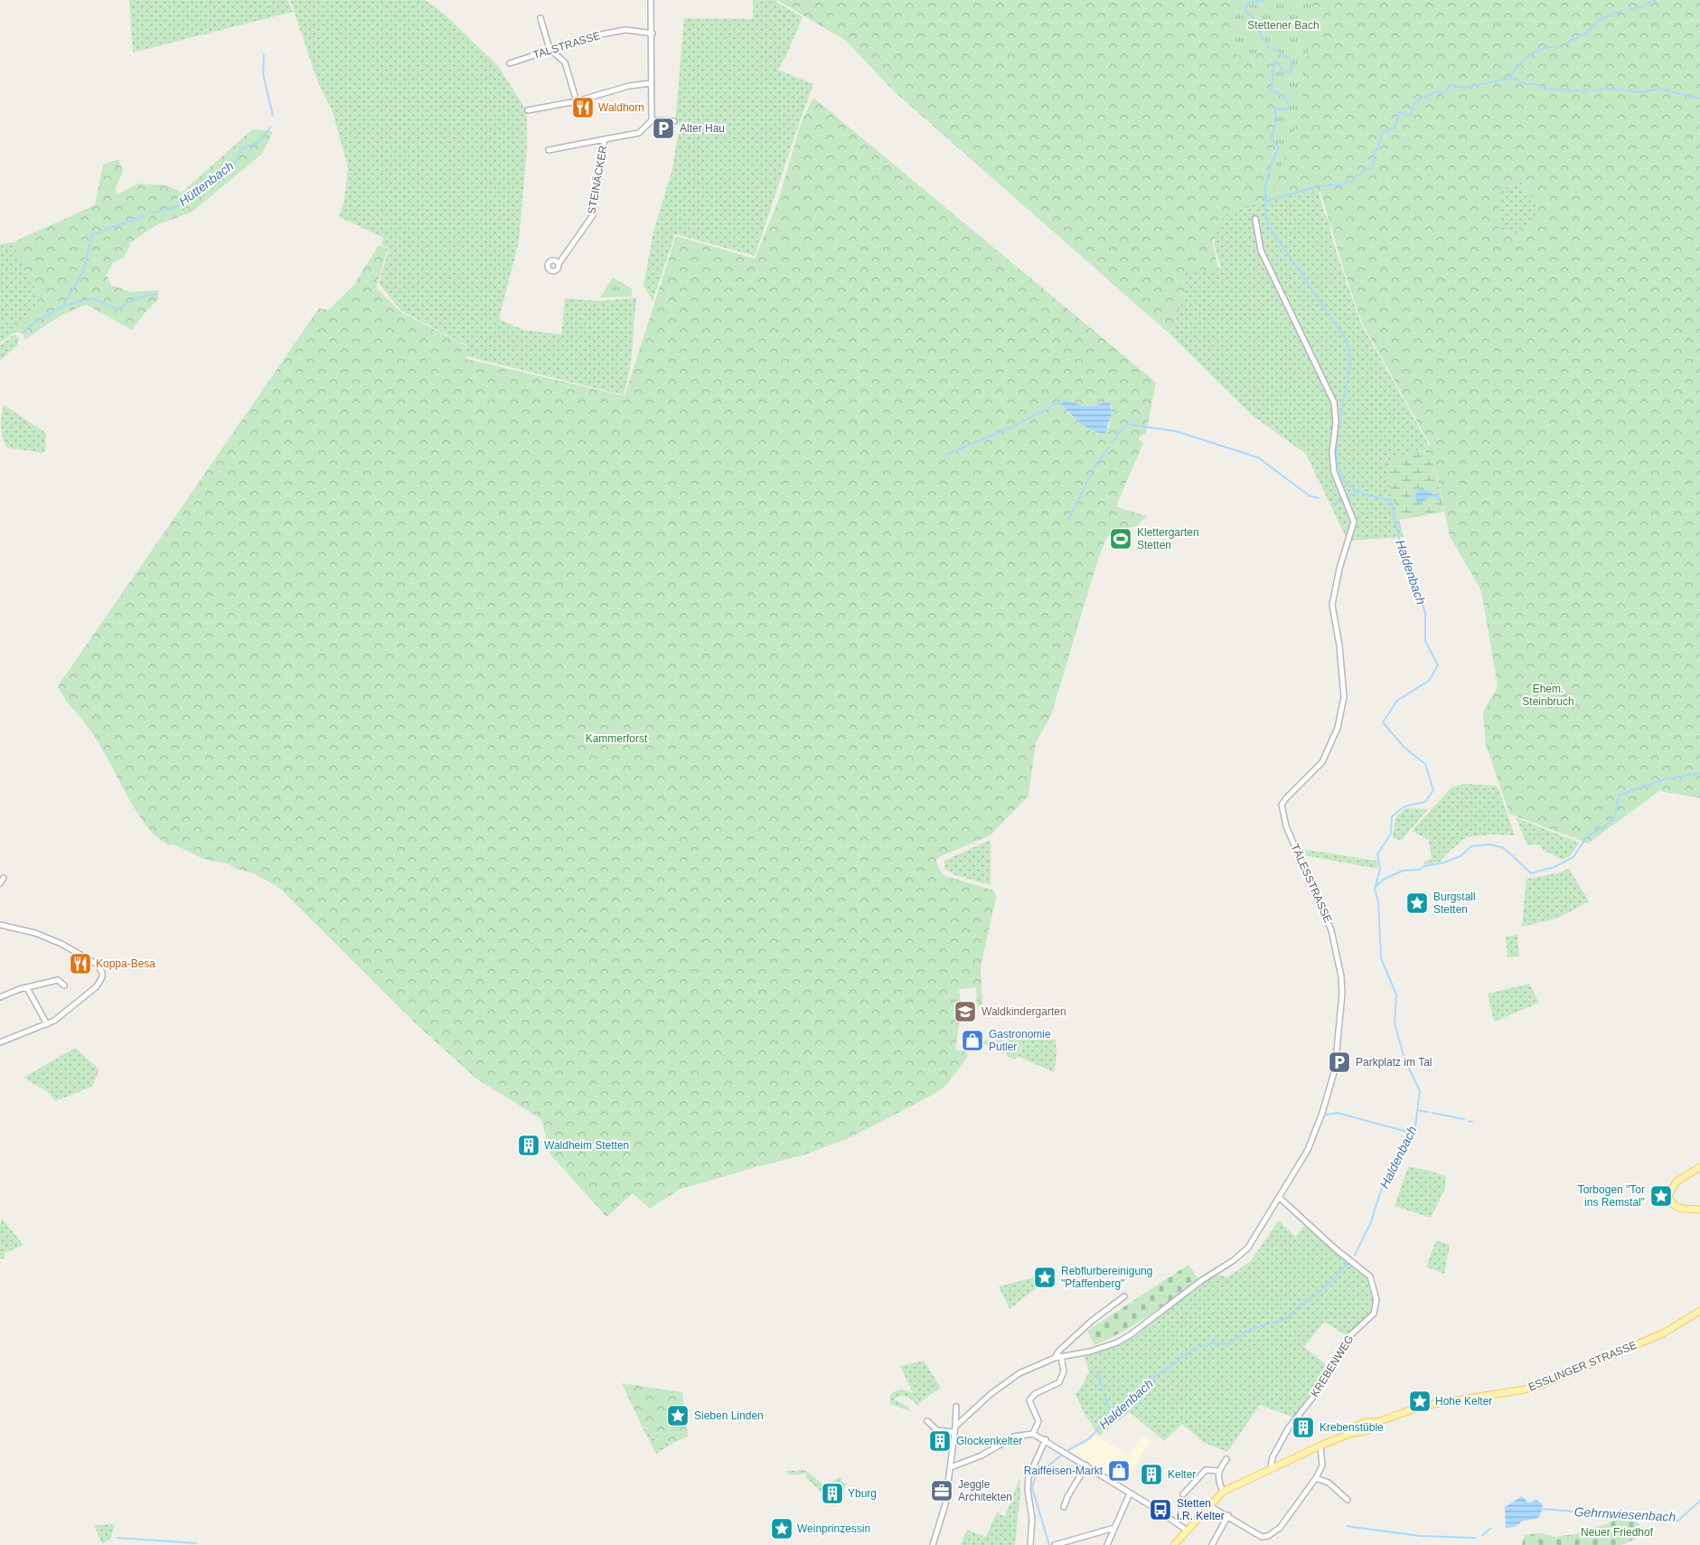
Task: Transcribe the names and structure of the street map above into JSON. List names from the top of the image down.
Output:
{
  "streets": {
    "main road": ["ESSLINGER STRASSE"],
    "street": [
      "TALSTRASSE",
      "STEINÄCKER",
      "TÄLESSTRASSE",
      "KREBENWEG"
    ]
  },
  "crossings": [
    ["TÄLESSTRASSE", "KREBENWEG"],
    ["KREBENWEG", "ESSLINGER STRASSE"]
  ],
  "water": ["Hüttenbach", "Haldenbach", "Gehrnwiesenbach"],
  "parks": [
    "Stettener Bach",
    "Ehem. Steinbruch",
    "Kammerforst",
    "Neuer Friedhof"
  ],
  "places": {
    "restaurant": ["Waldhorn", "Koppa-Besa"],
    "parking": ["Alter Hau", "Parkplatz im Tal"],
    "sports": ["Klettergarten Stetten"],
    "place": [
      "Burgstall Stetten",
      "Torbogen \"Tor ins Remstal\"",
      "Rebflurbereinigung \"Pfaffenberg\"",
      "Hohe Kelter",
      "Sieben Linden",
      "Weinprinzessin"
    ],
    "school or university": ["Waldkindergarten"],
    "shop": ["Gastronomie Putler", "Raiffeisen-Markt"],
    "building": [
      "Waldheim Stetten",
      "Krebenstüble",
      "Glockenkelter",
      "Kelter",
      "Yburg"
    ],
    "office": ["Jeggle Architekten"],
    "bus stop": ["Stetten i.R. Kelter"]
  }
}
